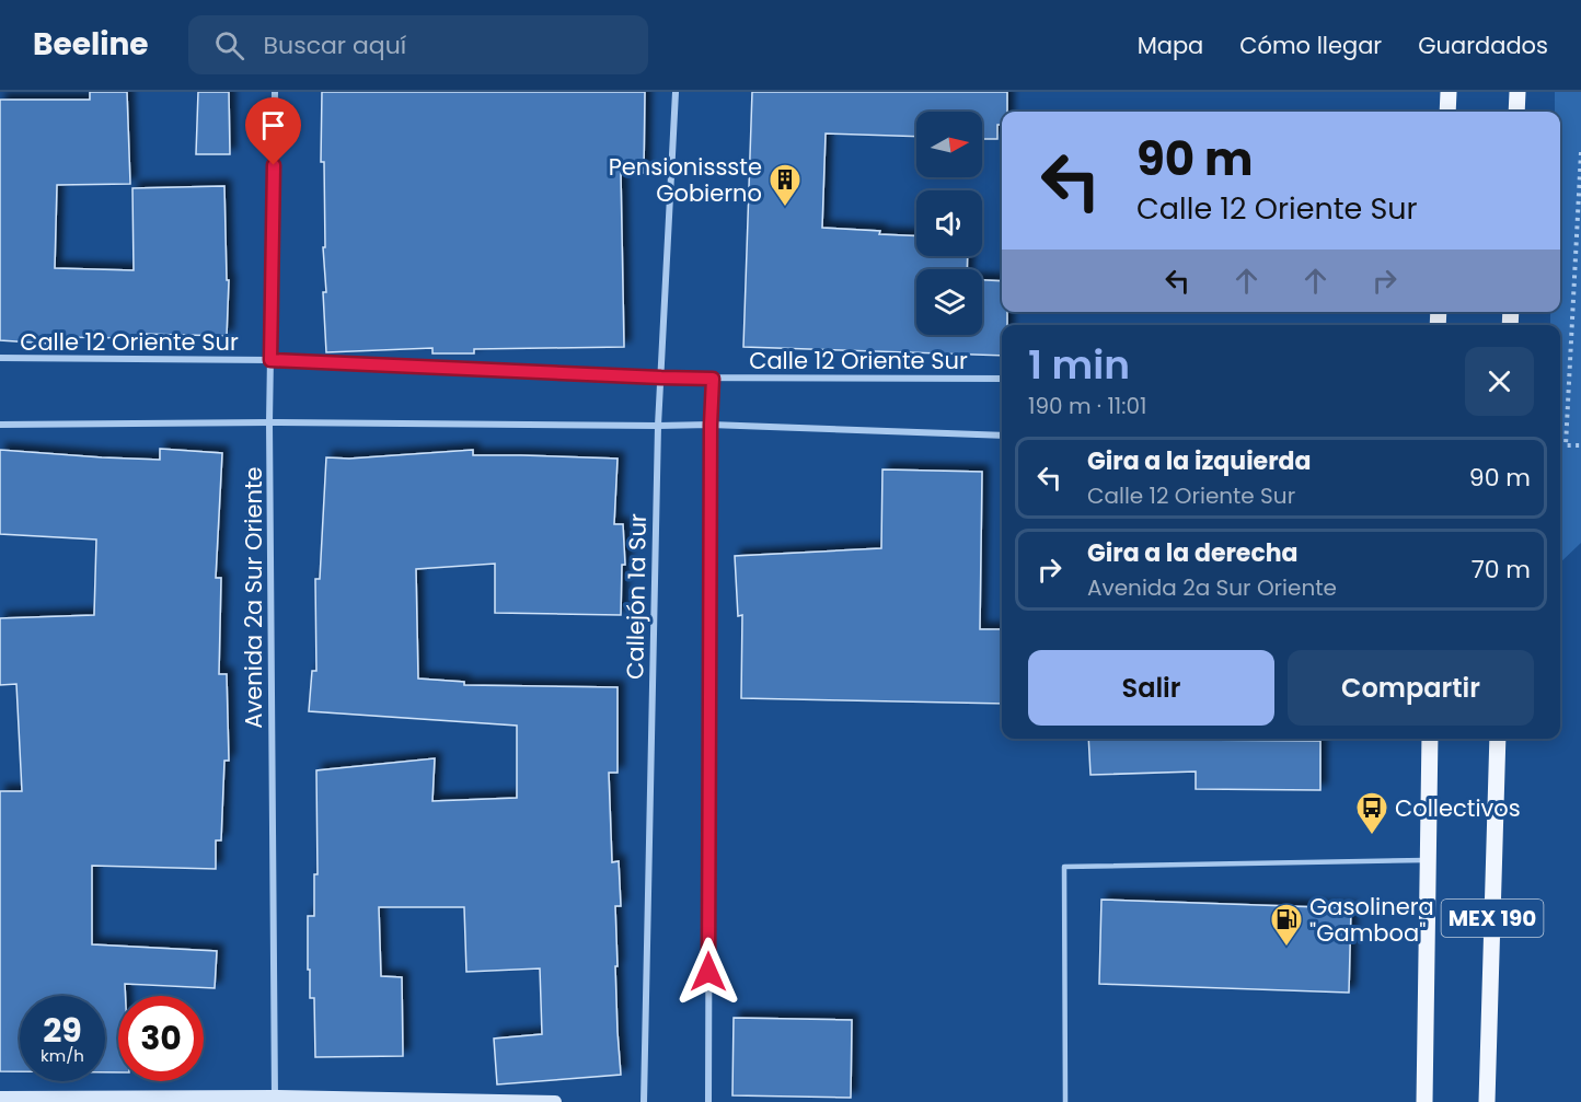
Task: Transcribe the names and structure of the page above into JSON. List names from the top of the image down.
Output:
{
  "streets": {
    "main road": ["MEX 190"],
    "street": ["Calle 12 Oriente Sur", "Callejón 1a Sur", "Avenida 2a Sur Oriente"]
  },
  "crossings": [
    ["Calle 12 Oriente Sur", "Callejón 1a Sur"],
    ["Calle 12 Oriente Sur", "Avenida 2a Sur Oriente"]
  ],
  "places": {
    "building": ["Pensionissste Gobierno"],
    "bus stop": ["Collectivos"],
    "fuel station": ["Gasolinera \"Gamboa\""]
  },
  "north": "right",
  "page": {
    "header": "Beeline",
    "search": "Buscar aquí",
    "nav": ["Mapa", "Cómo llegar", "Guardados"],
    "turn": ["90 m", "Calle 12 Oriente Sur"],
    "heading": ["1 min", "190 m · 11:01"],
    "list": [
      {
        "name": "Gira a la izquierda",
        "note": "Calle 12 Oriente Sur",
        "value": "90 m"
      },
      {
        "name": "Gira a la derecha",
        "note": "Avenida 2a Sur Oriente",
        "value": "70 m"
      }
    ],
    "buttons": ["Salir", "Compartir"],
    "speed": "29 km/h",
    "limit": "30"
  }
}
